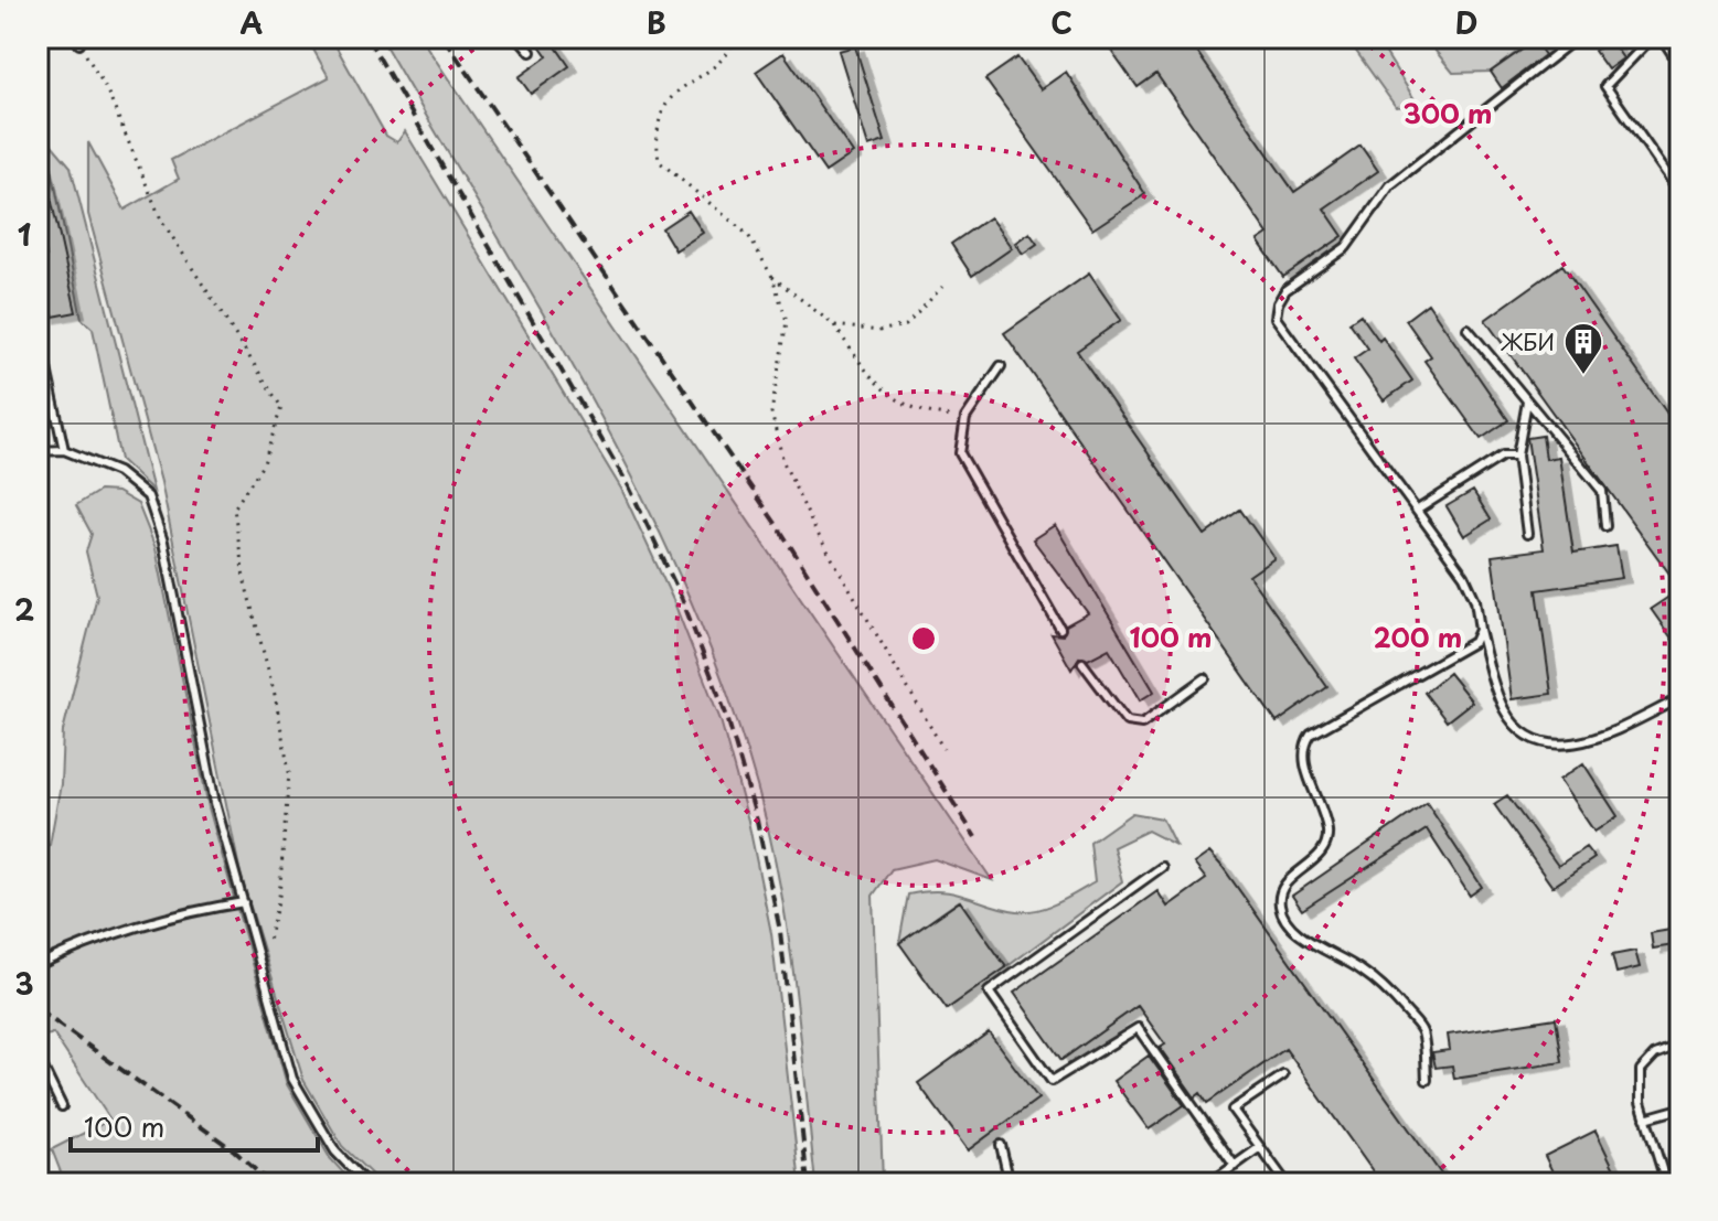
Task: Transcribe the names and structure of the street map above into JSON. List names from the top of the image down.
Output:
{
  "places": {
    "building": ["ЖБИ"]
  },
  "scale_bar": "100 m",
  "grid": {
    "columns": [
      "A",
      "B",
      "C",
      "D"
    ],
    "rows": ["1", "2", "3"]
  },
  "rings": ["300 m", "100 m", "200 m"]
}
